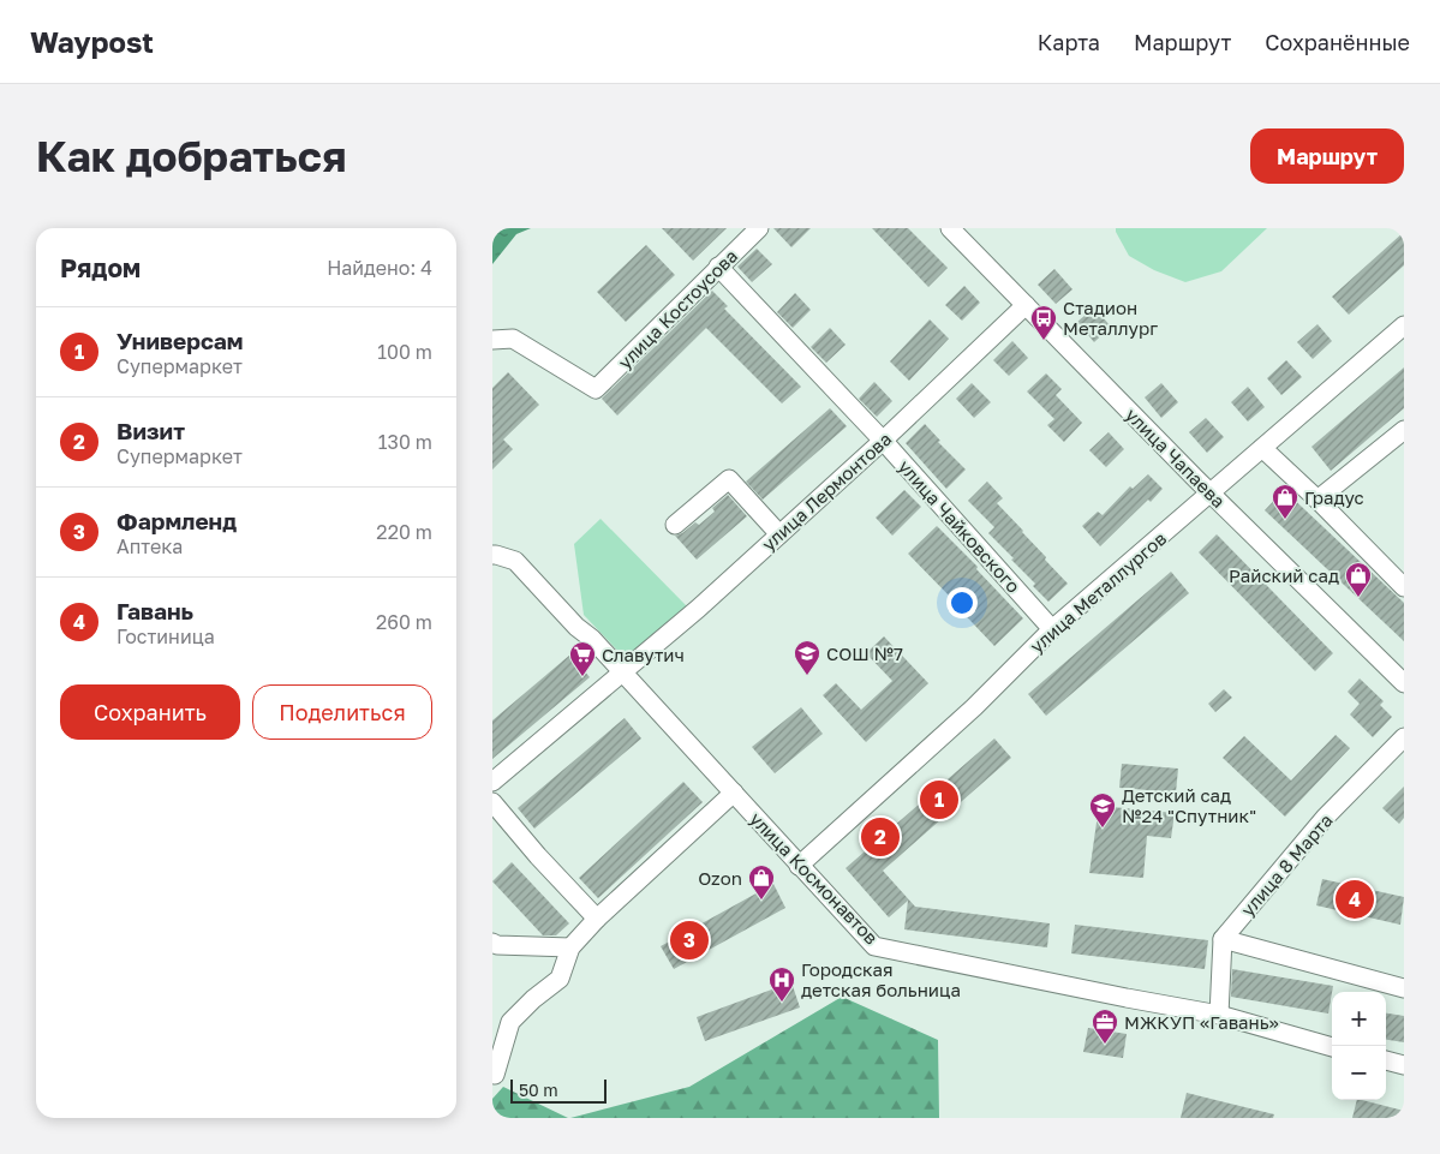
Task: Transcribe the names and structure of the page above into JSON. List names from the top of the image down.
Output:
{
  "streets": {
    "street": [
      "улица Костоусова",
      "улица Чапаева",
      "улица Лермонтова",
      "улица Чайковского",
      "улица Металлургов",
      "улица 8 Марта",
      "улица Космонавтов"
    ]
  },
  "crossings": [
    ["улица Костоусова", "улица Чайковского"],
    ["улица Чапаева", "улица Лермонтова"],
    ["улица Чапаева", "улица Металлургов"],
    ["улица Лермонтова", "улица Чайковского"],
    ["улица Лермонтова", "улица Космонавтов"],
    ["улица Чайковского", "улица Металлургов"],
    ["улица Металлургов", "улица Космонавтов"]
  ],
  "places": {
    "bus stop": ["Стадион Металлург"],
    "shop": ["Градус", "Райский сад", "Ozon"],
    "school or university": ["СОШ №7", "Детский сад №24 \"Спутник\""],
    "supermarket": ["Славутич"],
    "hospital": ["Городская детская больница"],
    "office": ["МЖКУП «Гавань»"]
  },
  "scale_bar": "50 m",
  "page": {
    "header": "Waypost",
    "nav": ["Карта", "Маршрут", "Сохранённые"],
    "buttons": [
      "Маршрут",
      ["Сохранить", "Поделиться"]
    ],
    "title": "Как добраться",
    "heading": ["Рядом", "Найдено: 4"],
    "list": [
      {
        "mark": "1",
        "name": "Универсам",
        "note": "Супермаркет",
        "value": "100 m"
      },
      {
        "mark": "2",
        "name": "Визит",
        "note": "Супермаркет",
        "value": "130 m"
      },
      {
        "mark": "3",
        "name": "Фармленд",
        "note": "Аптека",
        "value": "220 m"
      },
      {
        "mark": "4",
        "name": "Гавань",
        "note": "Гостиница",
        "value": "260 m"
      }
    ],
    "pins": [
      "1",
      "2",
      "4",
      "3"
    ],
    "map_buttons": ["+", "−"],
    "scale": "50 m"
  }
}
